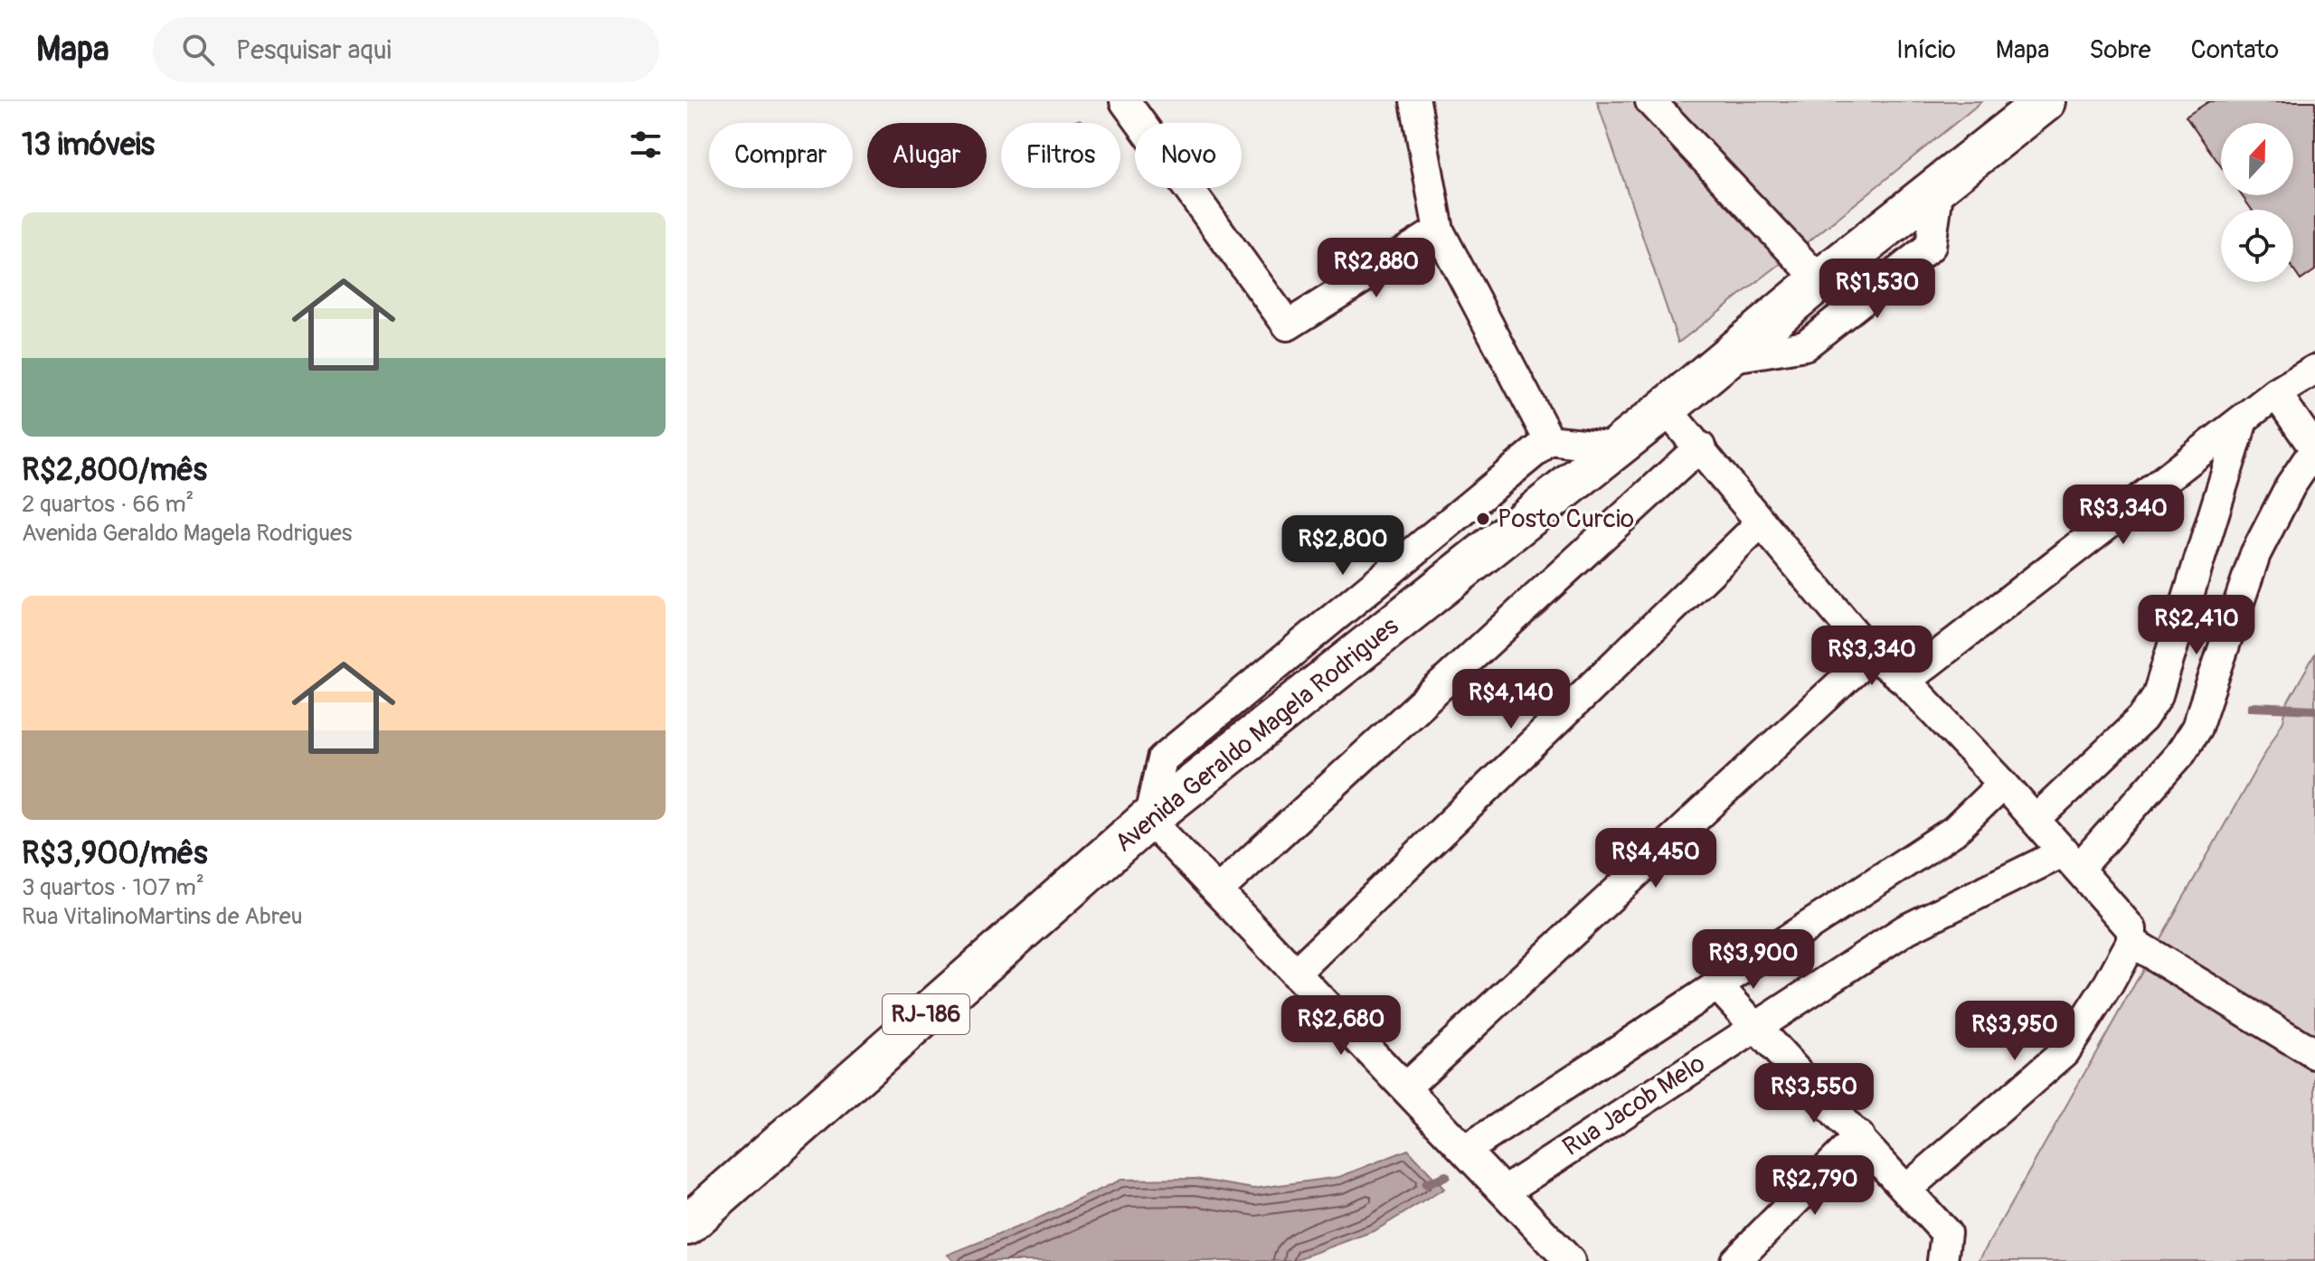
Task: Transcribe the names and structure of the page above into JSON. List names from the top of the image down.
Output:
{
  "streets": {
    "highway": ["Avenida Geraldo Magela Rodrigues", "RJ-186"],
    "street": ["Rua Jacob Melo"]
  },
  "places": ["Posto Curcio"],
  "north": "top",
  "page": {
    "header": "Mapa",
    "search": "Pesquisar aqui",
    "nav": [
      "Início",
      "Mapa",
      "Sobre",
      "Contato"
    ],
    "heading": "13 imóveis",
    "chip": [
      "Comprar",
      "Alugar",
      "Filtros",
      "Novo"
    ],
    "list": [
      {
        "name": "R$2,800/mês",
        "note": "2 quartos · 66 m² · Avenida Geraldo Magela Rodrigues"
      },
      {
        "name": "R$3,900/mês",
        "note": "3 quartos · 107 m² · Rua VitalinoMartins de Abreu"
      }
    ],
    "price": [
      "R$2,880",
      "R$1,530",
      "R$3,340",
      "R$2,800",
      "R$2,410",
      "R$3,340",
      "R$4,140",
      "R$4,450",
      "R$3,900",
      "R$2,680",
      "R$3,950",
      "R$3,550",
      "R$2,790"
    ]
  }
}
